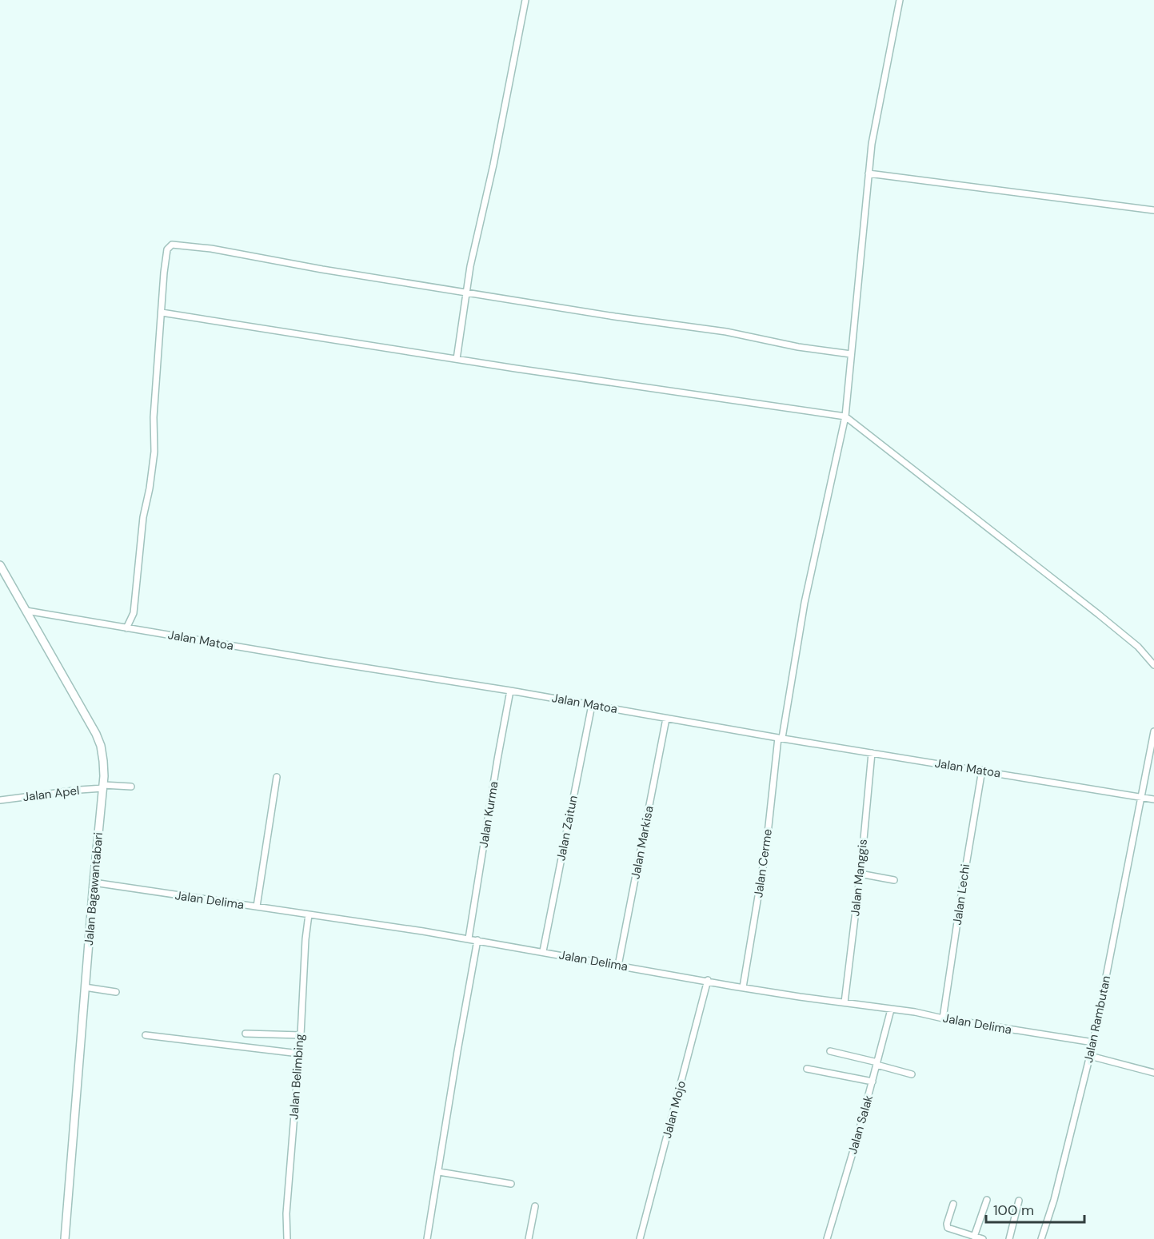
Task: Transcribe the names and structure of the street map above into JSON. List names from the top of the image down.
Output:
{
  "streets": {
    "street": [
      "Jalan Matoa",
      "Jalan Apel",
      "Jalan Kurma",
      "Jalan Zaitun",
      "Jalan Markisa",
      "Jalan Cerme",
      "Jalan Manggis",
      "Jalan Bagawantabari",
      "Jalan Lechi",
      "Jalan Delima",
      "Jalan Rambutan",
      "Jalan Belimbing",
      "Jalan Mojo",
      "Jalan Salak"
    ]
  },
  "crossings": [
    ["Jalan Matoa", "Jalan Kurma"],
    ["Jalan Matoa", "Jalan Zaitun"],
    ["Jalan Matoa", "Jalan Markisa"],
    ["Jalan Matoa", "Jalan Cerme"],
    ["Jalan Matoa", "Jalan Manggis"],
    ["Jalan Matoa", "Jalan Bagawantabari"],
    ["Jalan Matoa", "Jalan Lechi"],
    ["Jalan Matoa", "Jalan Rambutan"],
    ["Jalan Apel", "Jalan Bagawantabari"],
    ["Jalan Kurma", "Jalan Delima"],
    ["Jalan Zaitun", "Jalan Delima"],
    ["Jalan Markisa", "Jalan Delima"],
    ["Jalan Cerme", "Jalan Delima"],
    ["Jalan Manggis", "Jalan Delima"],
    ["Jalan Bagawantabari", "Jalan Delima"],
    ["Jalan Lechi", "Jalan Delima"],
    ["Jalan Delima", "Jalan Rambutan"],
    ["Jalan Delima", "Jalan Belimbing"],
    ["Jalan Delima", "Jalan Mojo"],
    ["Jalan Delima", "Jalan Salak"]
  ],
  "scale_bar": "100 m"
}
